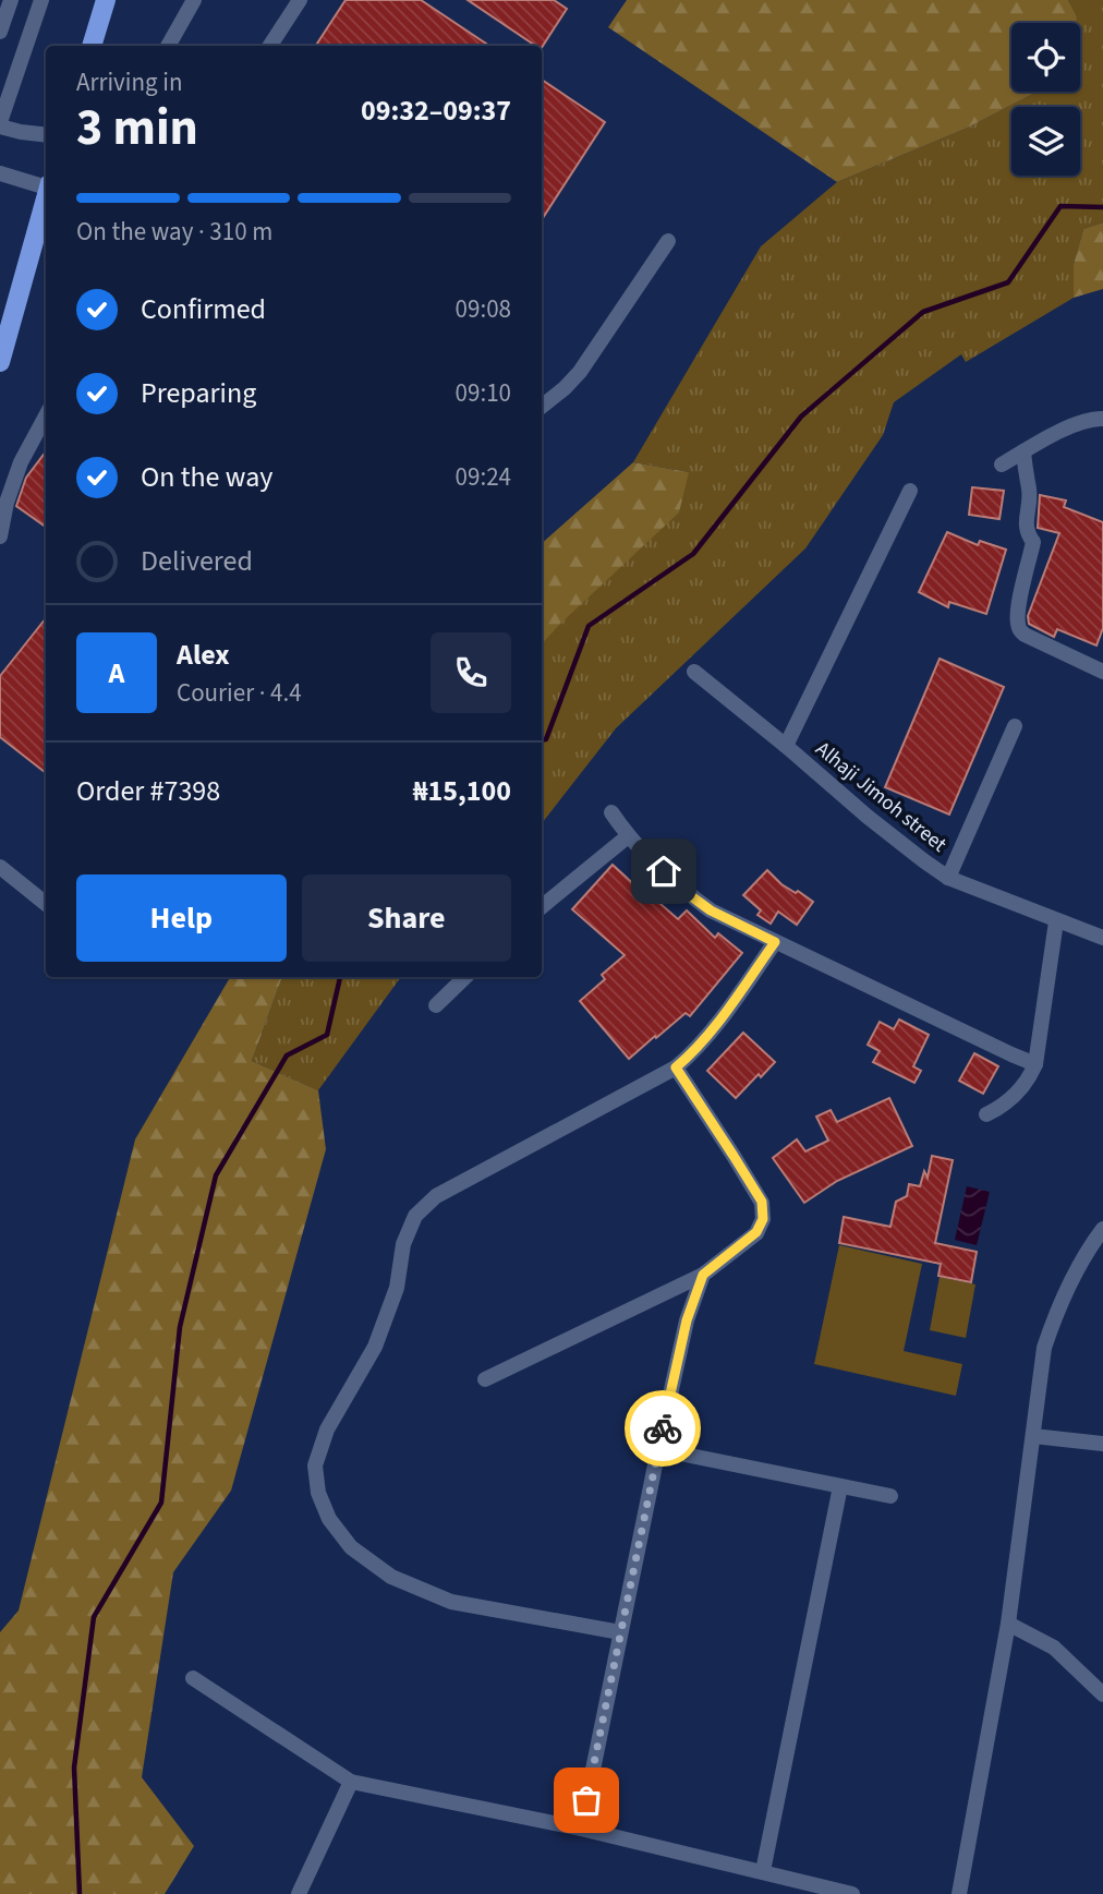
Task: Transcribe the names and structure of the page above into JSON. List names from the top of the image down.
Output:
{
  "streets": {
    "street": ["Alhaji Jimoh street"]
  },
  "page": {
    "heading": ["3 min", "Arriving in", "09:32–09:37"],
    "panel": [
      "Alex",
      "Courier · 4.4",
      "Order #7398",
      "₦15,100"
    ],
    "bar": "On the way · 310 m",
    "list": [
      ["Confirmed", "09:08"],
      ["Preparing", "09:10"],
      ["On the way", "09:24"],
      "Delivered"
    ],
    "round": "A",
    "buttons": ["Help", "Share"]
  }
}
